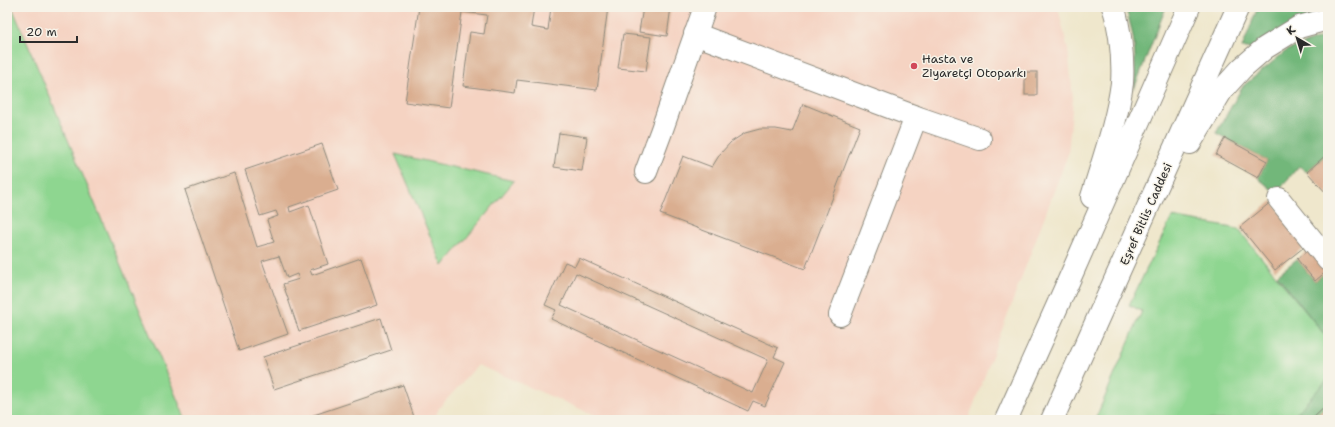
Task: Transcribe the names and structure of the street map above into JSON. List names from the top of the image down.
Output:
{
  "streets": {
    "main road": ["Eşref Bitlis Caddesi"]
  },
  "places": ["Hasta ve Ziyaretçi Otoparkı"],
  "scale_bar": "20 m",
  "north": "top left"
}
